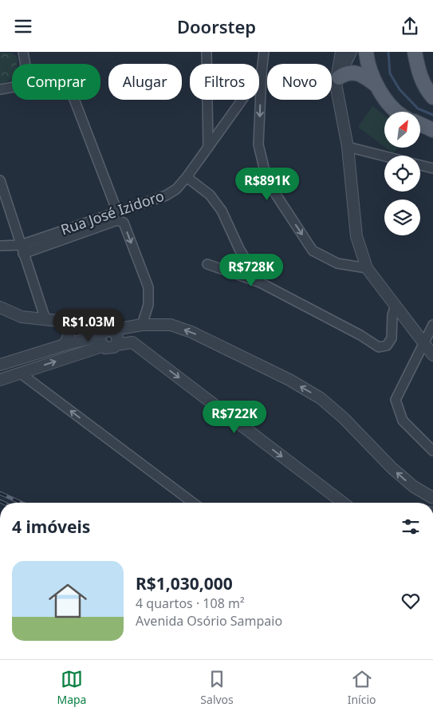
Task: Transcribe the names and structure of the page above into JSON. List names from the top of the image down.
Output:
{
  "streets": {
    "street": ["Rua José Izidoro"]
  },
  "north": "top right",
  "page": {
    "header": "Doorstep",
    "chip": [
      "Comprar",
      "Alugar",
      "Filtros",
      "Novo"
    ],
    "price": [
      "R$891K",
      "R$728K",
      "R$1.03M",
      "R$722K"
    ],
    "heading": "4 imóveis",
    "list": [
      {
        "name": "R$1,030,000",
        "note": "4 quartos · 108 m² · Avenida Osório Sampaio"
      }
    ],
    "tabs": ["Mapa", "Salvos", "Início"]
  }
}
